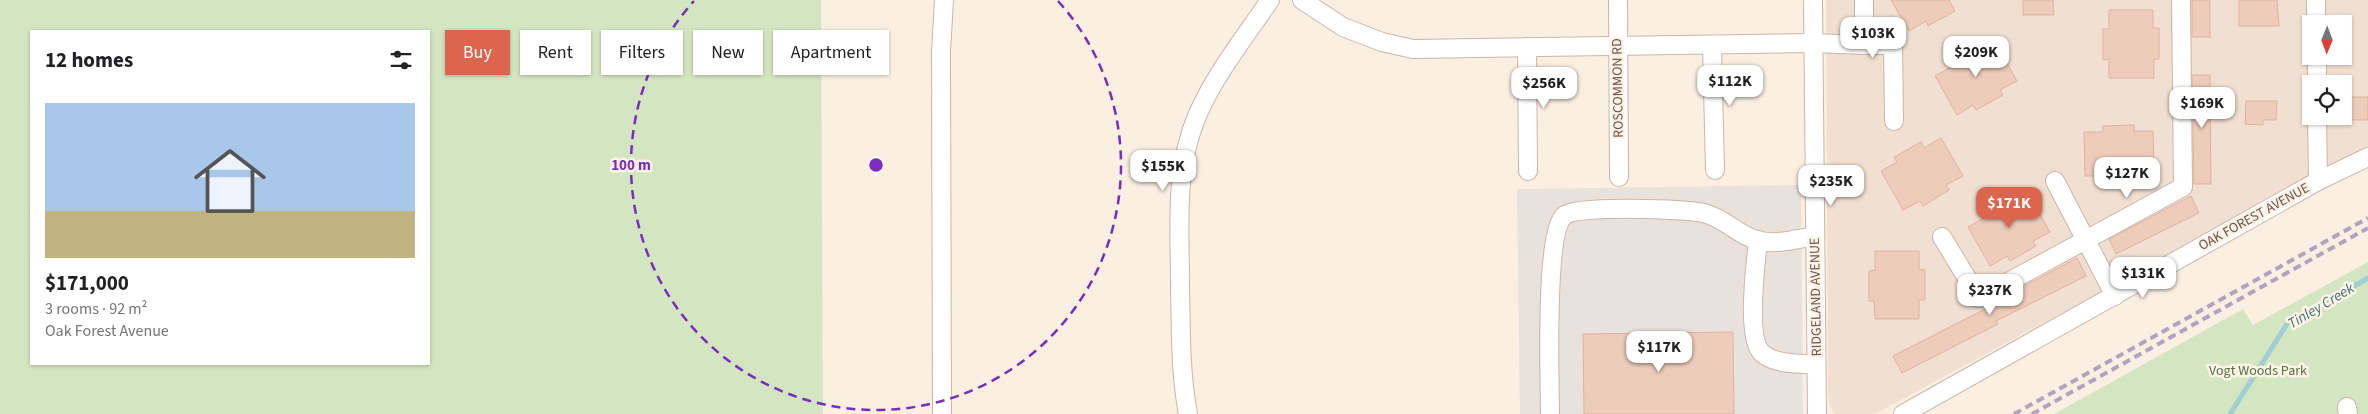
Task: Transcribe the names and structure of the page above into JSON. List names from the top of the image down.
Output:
{
  "streets": {
    "street": ["ROSCOMMON RD", "OAK FOREST AVENUE", "RIDGELAND AVENUE"]
  },
  "water": ["Tinley Creek"],
  "parks": ["Vogt Woods Park"],
  "north": "bottom",
  "page": {
    "price": [
      "$103K",
      "$209K",
      "$112K",
      "$256K",
      "$169K",
      "$155K",
      "$127K",
      "$235K",
      "$171K",
      "$131K",
      "$237K",
      "$117K"
    ],
    "chip": [
      "Buy",
      "Rent",
      "Filters",
      "New",
      "Apartment"
    ],
    "heading": "12 homes",
    "list": [
      {
        "name": "$171,000",
        "note": "3 rooms · 92 m² · Oak Forest Avenue"
      }
    ]
  },
  "rings": ["100 m"]
}
